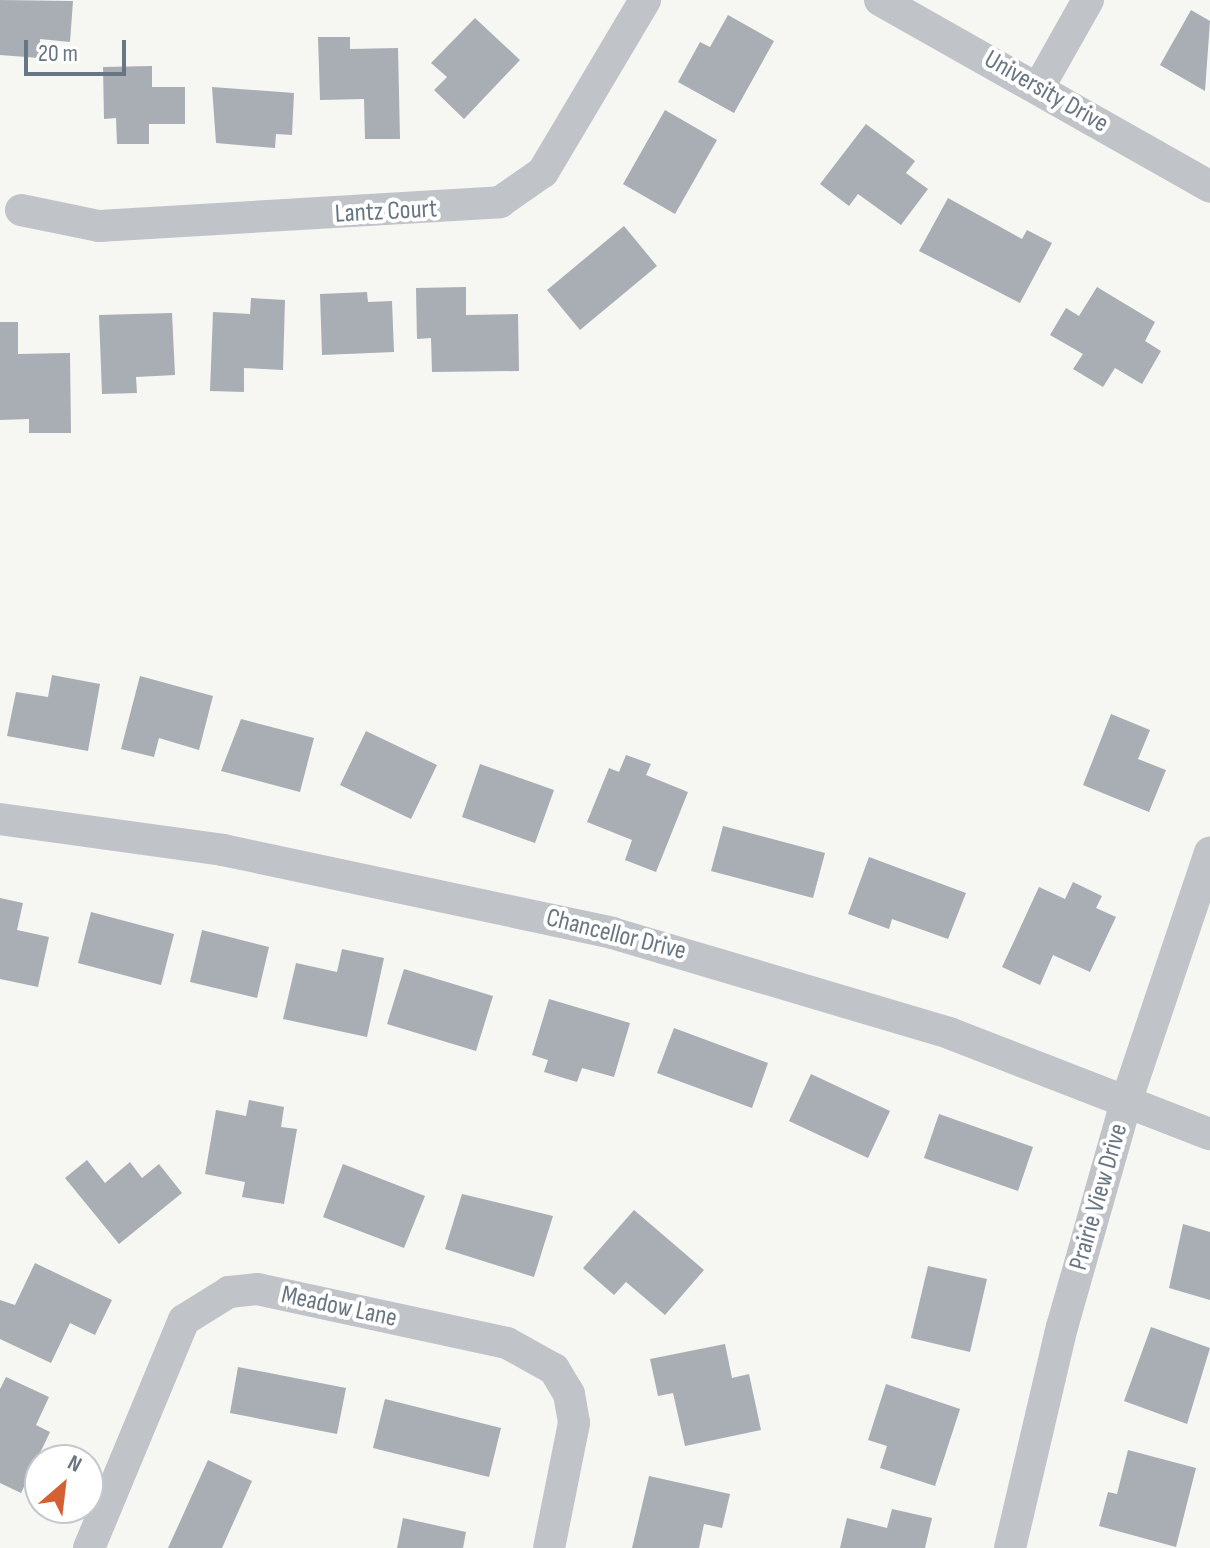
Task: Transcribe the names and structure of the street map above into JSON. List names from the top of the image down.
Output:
{
  "streets": {
    "street": [
      "University Drive",
      "Lantz Court",
      "Chancellor Drive",
      "Prairie View Drive",
      "Meadow Lane"
    ]
  },
  "crossings": [
    ["Chancellor Drive", "Prairie View Drive"]
  ],
  "scale_bar": "20 m",
  "north": "top right"
}
